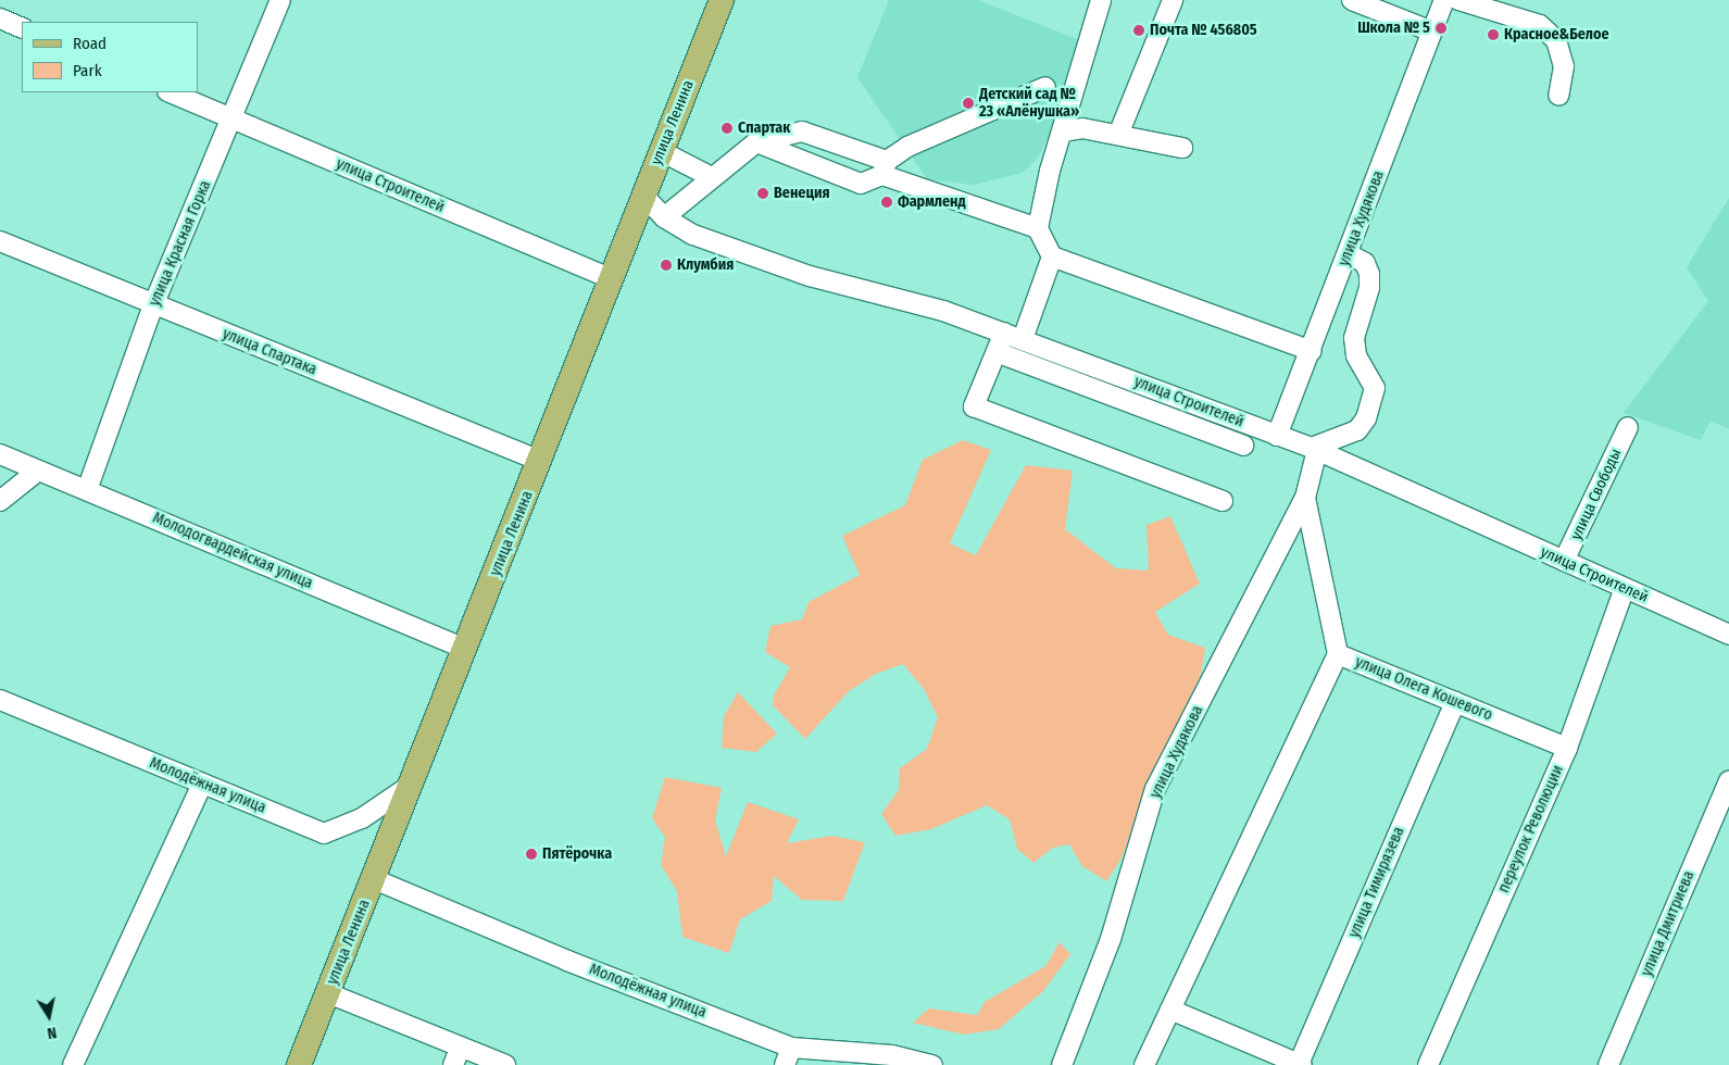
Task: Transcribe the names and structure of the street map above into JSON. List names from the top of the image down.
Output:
{
  "streets": {
    "main road": ["улица Ленина"],
    "street": [
      "улица Строителей",
      "улица Худякова",
      "улица Красная Горка",
      "улица Спартака",
      "улица Свободы",
      "Молодогвардейская улица",
      "улица Олега Кошевого",
      "Молодёжная улица",
      "переулок Революции",
      "улица Тимирязева",
      "улица Дмитриева"
    ]
  },
  "crossings": [
    ["улица Ленина", "улица Строителей"],
    ["улица Ленина", "улица Спартака"],
    ["улица Ленина", "Молодогвардейская улица"],
    ["улица Ленина", "Молодёжная улица"],
    ["улица Строителей", "улица Худякова"],
    ["улица Строителей", "улица Красная Горка"],
    ["улица Строителей", "улица Свободы"],
    ["улица Строителей", "переулок Революции"],
    ["улица Худякова", "улица Олега Кошевого"],
    ["улица Красная Горка", "улица Спартака"],
    ["улица Красная Горка", "Молодогвардейская улица"],
    ["улица Олега Кошевого", "переулок Революции"],
    ["улица Олега Кошевого", "улица Тимирязева"]
  ],
  "places": [
    "Школа № 5",
    "Почта № 456805",
    "Красное&Белое",
    "Детский сад № 23 «Алёнушка»",
    "Спартак",
    "Венеция",
    "Фармленд",
    "Клумбия",
    "Пятёрочка"
  ],
  "legend": ["Road", "Park"],
  "north": "bottom"
}
